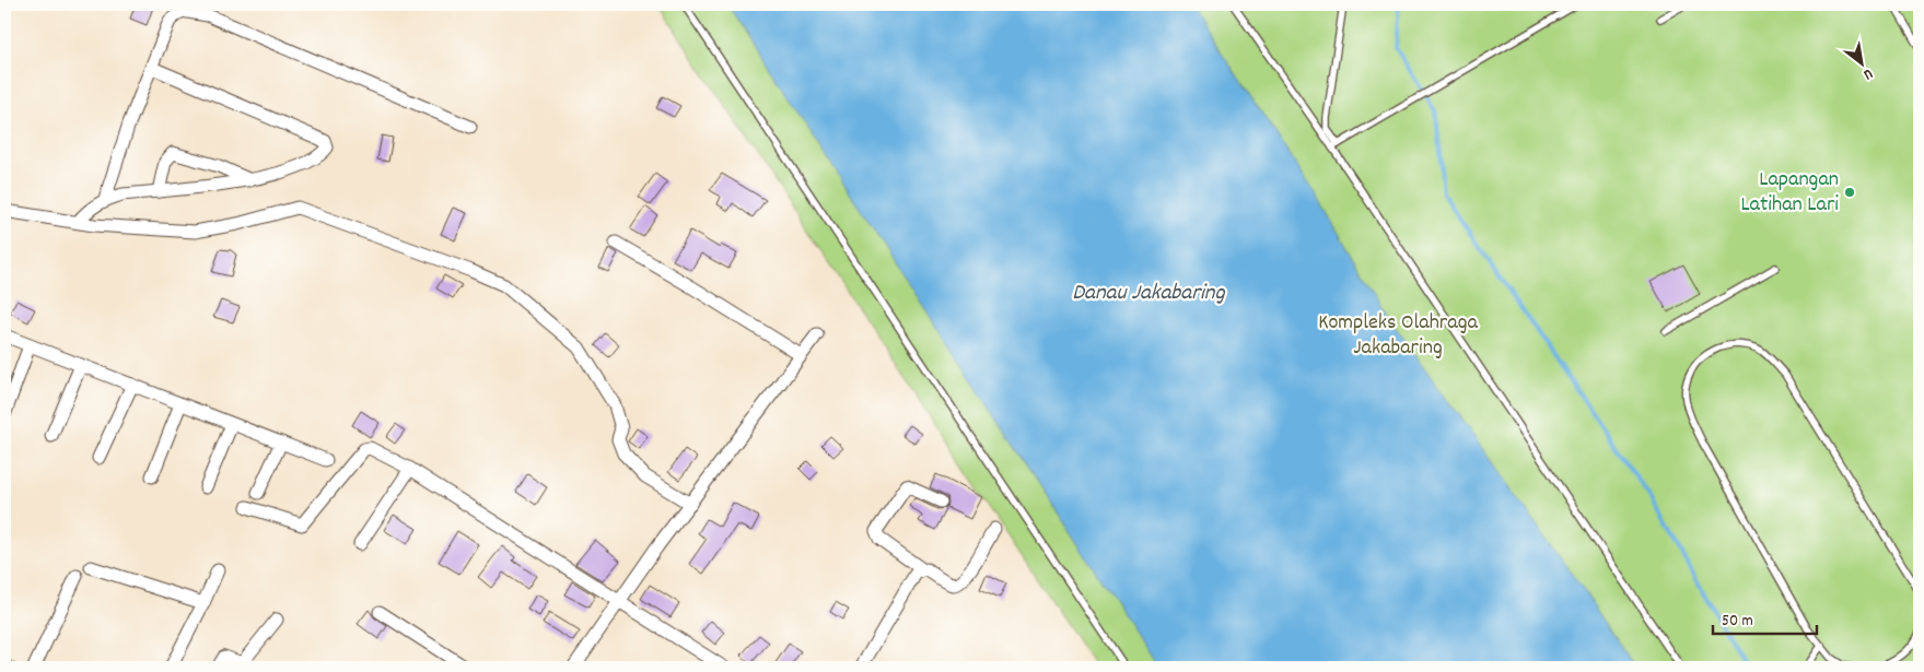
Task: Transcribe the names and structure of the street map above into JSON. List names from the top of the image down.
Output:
{
  "water": ["Danau Jakabaring"],
  "parks": ["Kompleks Olahraga Jakabaring"],
  "places": ["Lapangan Latihan Lari"],
  "scale_bar": "50 m",
  "north": "bottom right"
}
